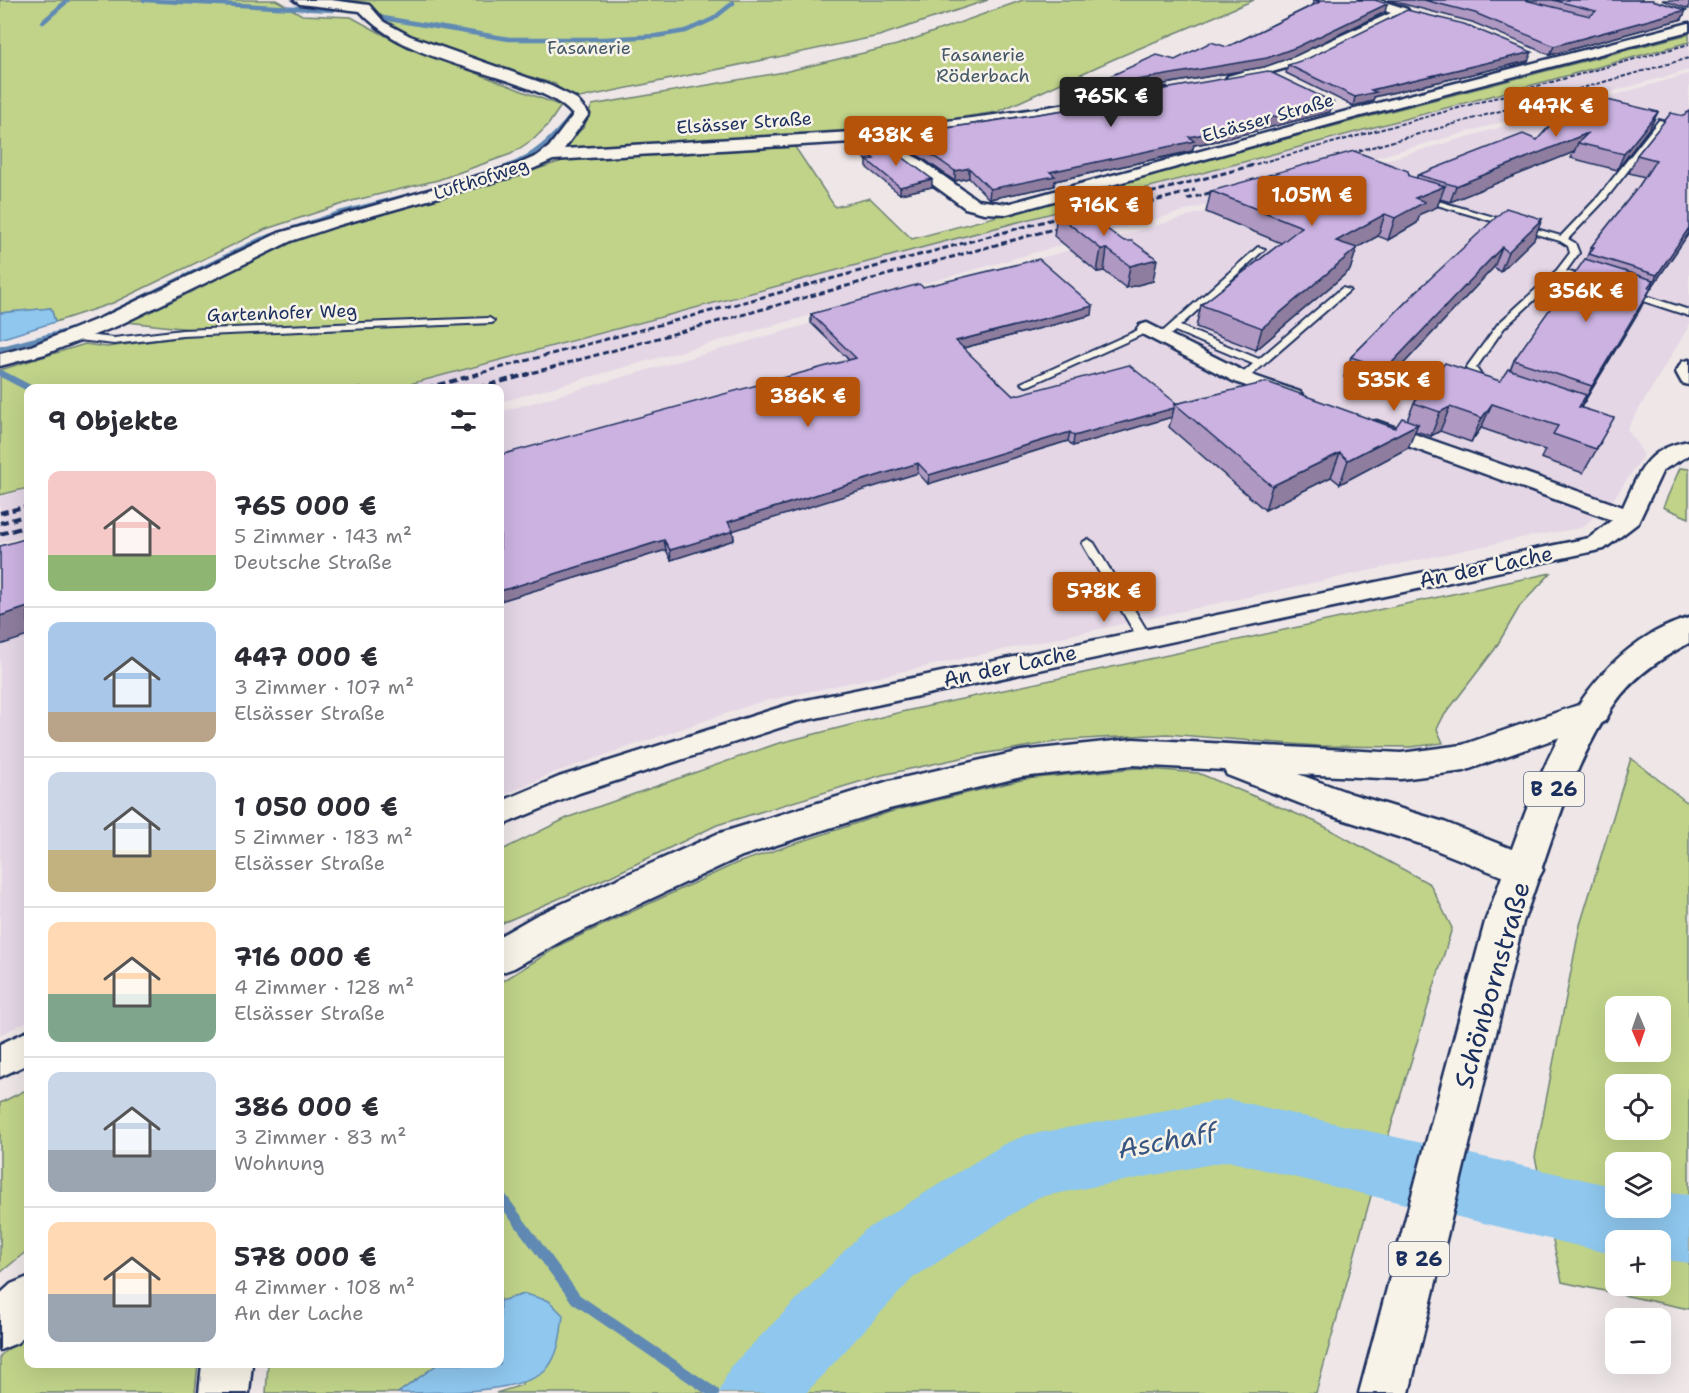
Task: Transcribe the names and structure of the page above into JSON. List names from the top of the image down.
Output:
{
  "streets": {
    "main road": ["B 26", "Schönbornstraße"],
    "street": ["Elsässer Straße", "Lufthofweg", "An der Lache"],
    "lane": ["Gartenhofer Weg"]
  },
  "crossings": [
    ["Elsässer Straße", "Lufthofweg"],
    ["Lufthofweg", "Gartenhofer Weg"]
  ],
  "water": ["Aschaff"],
  "parks": ["Fasanerie", "Fasanerie Röderbach"],
  "north": "bottom",
  "page": {
    "price": [
      "765K €",
      "447K €",
      "438K €",
      "1.05M €",
      "716K €",
      "356K €",
      "535K €",
      "386K €",
      "578K €"
    ],
    "heading": "9 Objekte",
    "list": [
      {
        "name": "765 000 €",
        "note": "5 Zimmer · 143 m² · Deutsche Straße"
      },
      {
        "name": "447 000 €",
        "note": "3 Zimmer · 107 m² · Elsässer Straße"
      },
      {
        "name": "1 050 000 €",
        "note": "5 Zimmer · 183 m² · Elsässer Straße"
      },
      {
        "name": "716 000 €",
        "note": "4 Zimmer · 128 m² · Elsässer Straße"
      },
      {
        "name": "386 000 €",
        "note": "3 Zimmer · 83 m² · Wohnung"
      },
      {
        "name": "578 000 €",
        "note": "4 Zimmer · 108 m² · An der Lache"
      }
    ],
    "map_buttons": ["+", "−"]
  }
}
